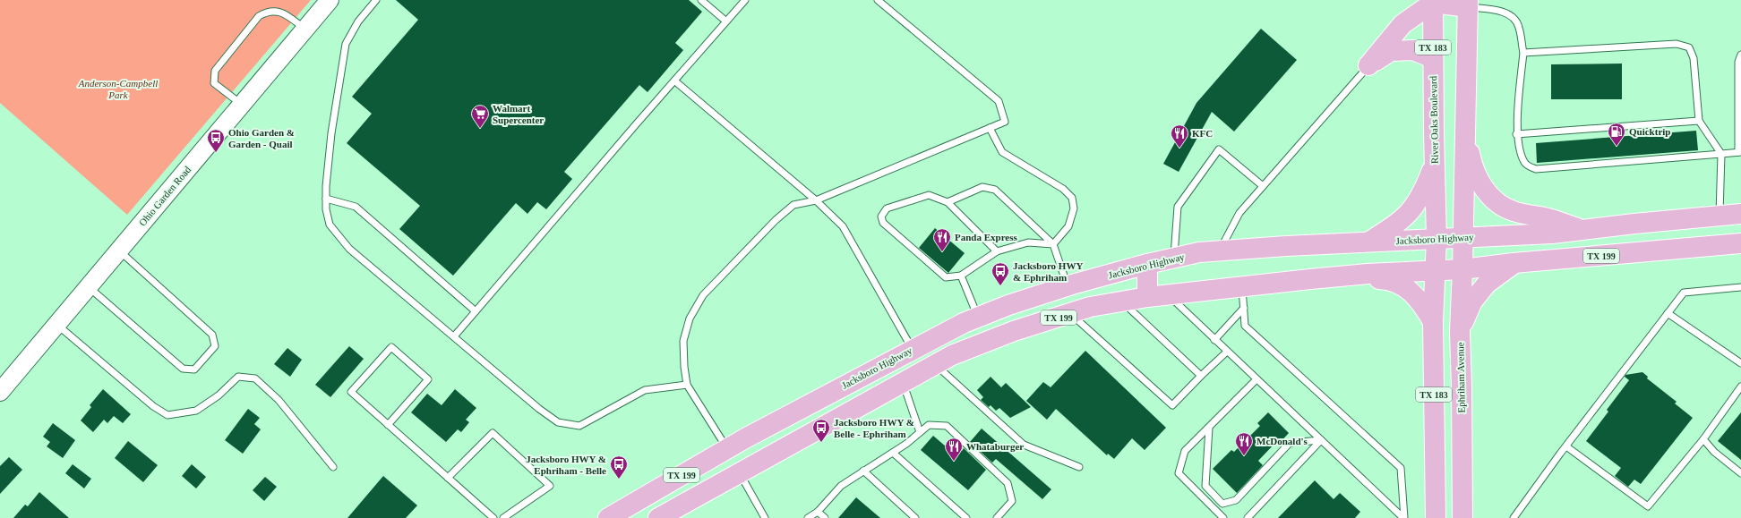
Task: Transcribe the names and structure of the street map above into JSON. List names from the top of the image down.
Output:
{
  "streets": {
    "main road": [
      "TX 183",
      "River Oaks Boulevard",
      "Jacksboro Highway",
      "TX 199",
      "Ephriham Avenue"
    ],
    "street": ["Ohio Garden Road"]
  },
  "crossings": [
    ["TX 183", "River Oaks Boulevard"],
    ["TX 183", "Jacksboro Highway"],
    ["TX 183", "TX 199"],
    ["TX 183", "Ephriham Avenue"],
    ["River Oaks Boulevard", "Jacksboro Highway"],
    ["Jacksboro Highway", "Ephriham Avenue"],
    ["TX 199", "Ephriham Avenue"]
  ],
  "parks": ["Anderson-Campbell Park"],
  "places": {
    "supermarket": ["Walmart Supercenter"],
    "fuel station": ["Quicktrip"],
    "restaurant": [
      "KFC",
      "Panda Express",
      "McDonald's",
      "Whataburger"
    ],
    "bus stop": [
      "Ohio Garden & Garden - Quail",
      "Jacksboro HWY & Ephriham",
      "Jacksboro HWY & Belle - Ephriham",
      "Jacksboro HWY & Ephriham - Belle"
    ]
  }
}
